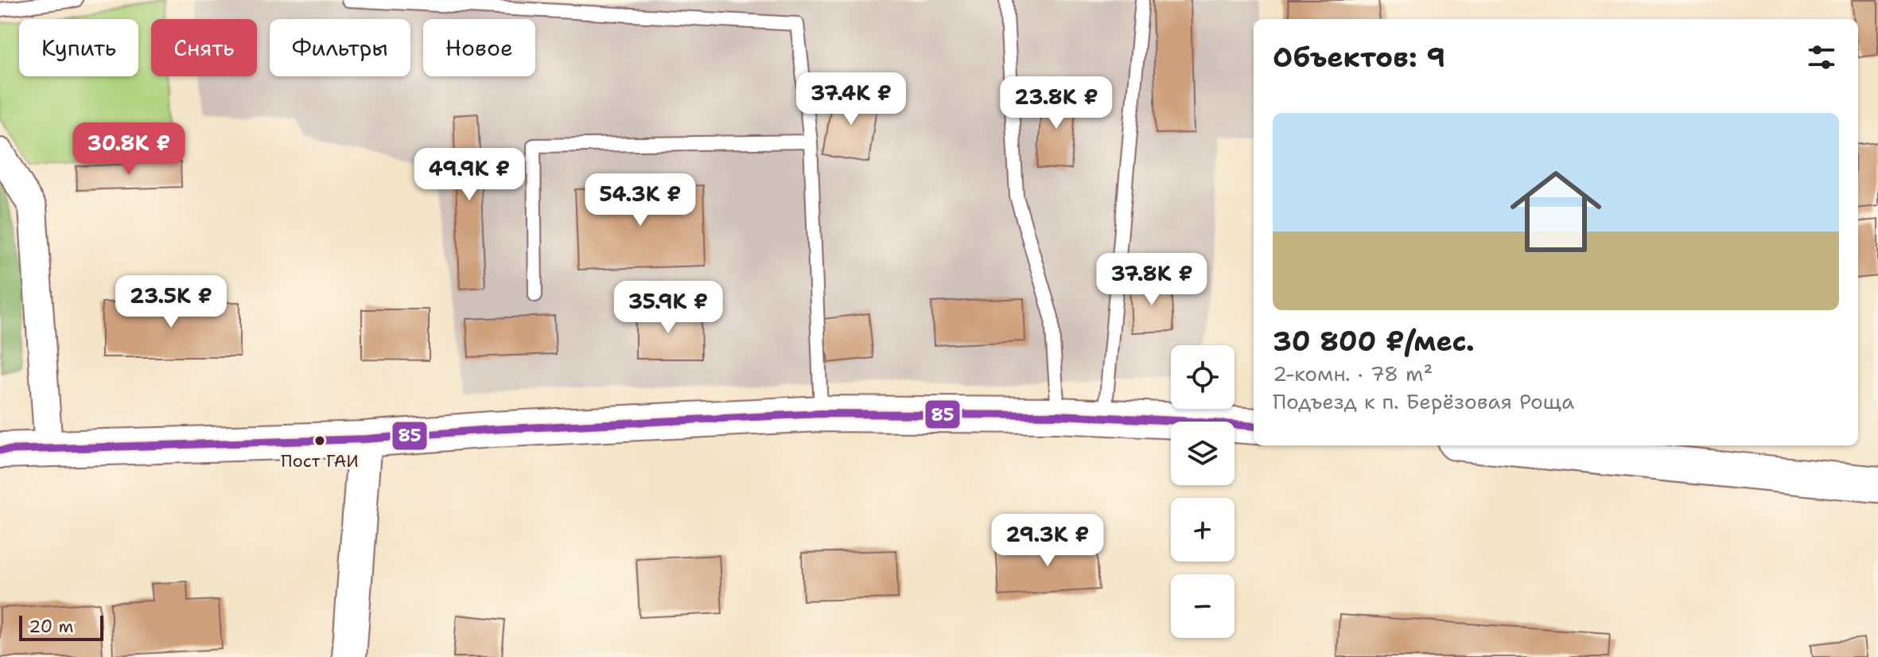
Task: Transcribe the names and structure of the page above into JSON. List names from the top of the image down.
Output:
{
  "places": ["Пост ГАИ"],
  "lines": ["transit line 85"],
  "scale_bar": "20 m",
  "page": {
    "chip": [
      "Купить",
      "Снять",
      "Фильтры",
      "Новое"
    ],
    "heading": "Объектов: 9",
    "price": [
      "37.4K ₽",
      "23.8K ₽",
      "30.8K ₽",
      "49.9K ₽",
      "54.3K ₽",
      "37.8K ₽",
      "23.5K ₽",
      "35.9K ₽",
      "29.3K ₽"
    ],
    "list": [
      {
        "name": "30 800 ₽/мес.",
        "note": "2-комн. · 78 m² · Подъезд к п. Берёзовая Роща"
      }
    ],
    "map_buttons": ["+", "−"],
    "scale": "20 m"
  }
}
